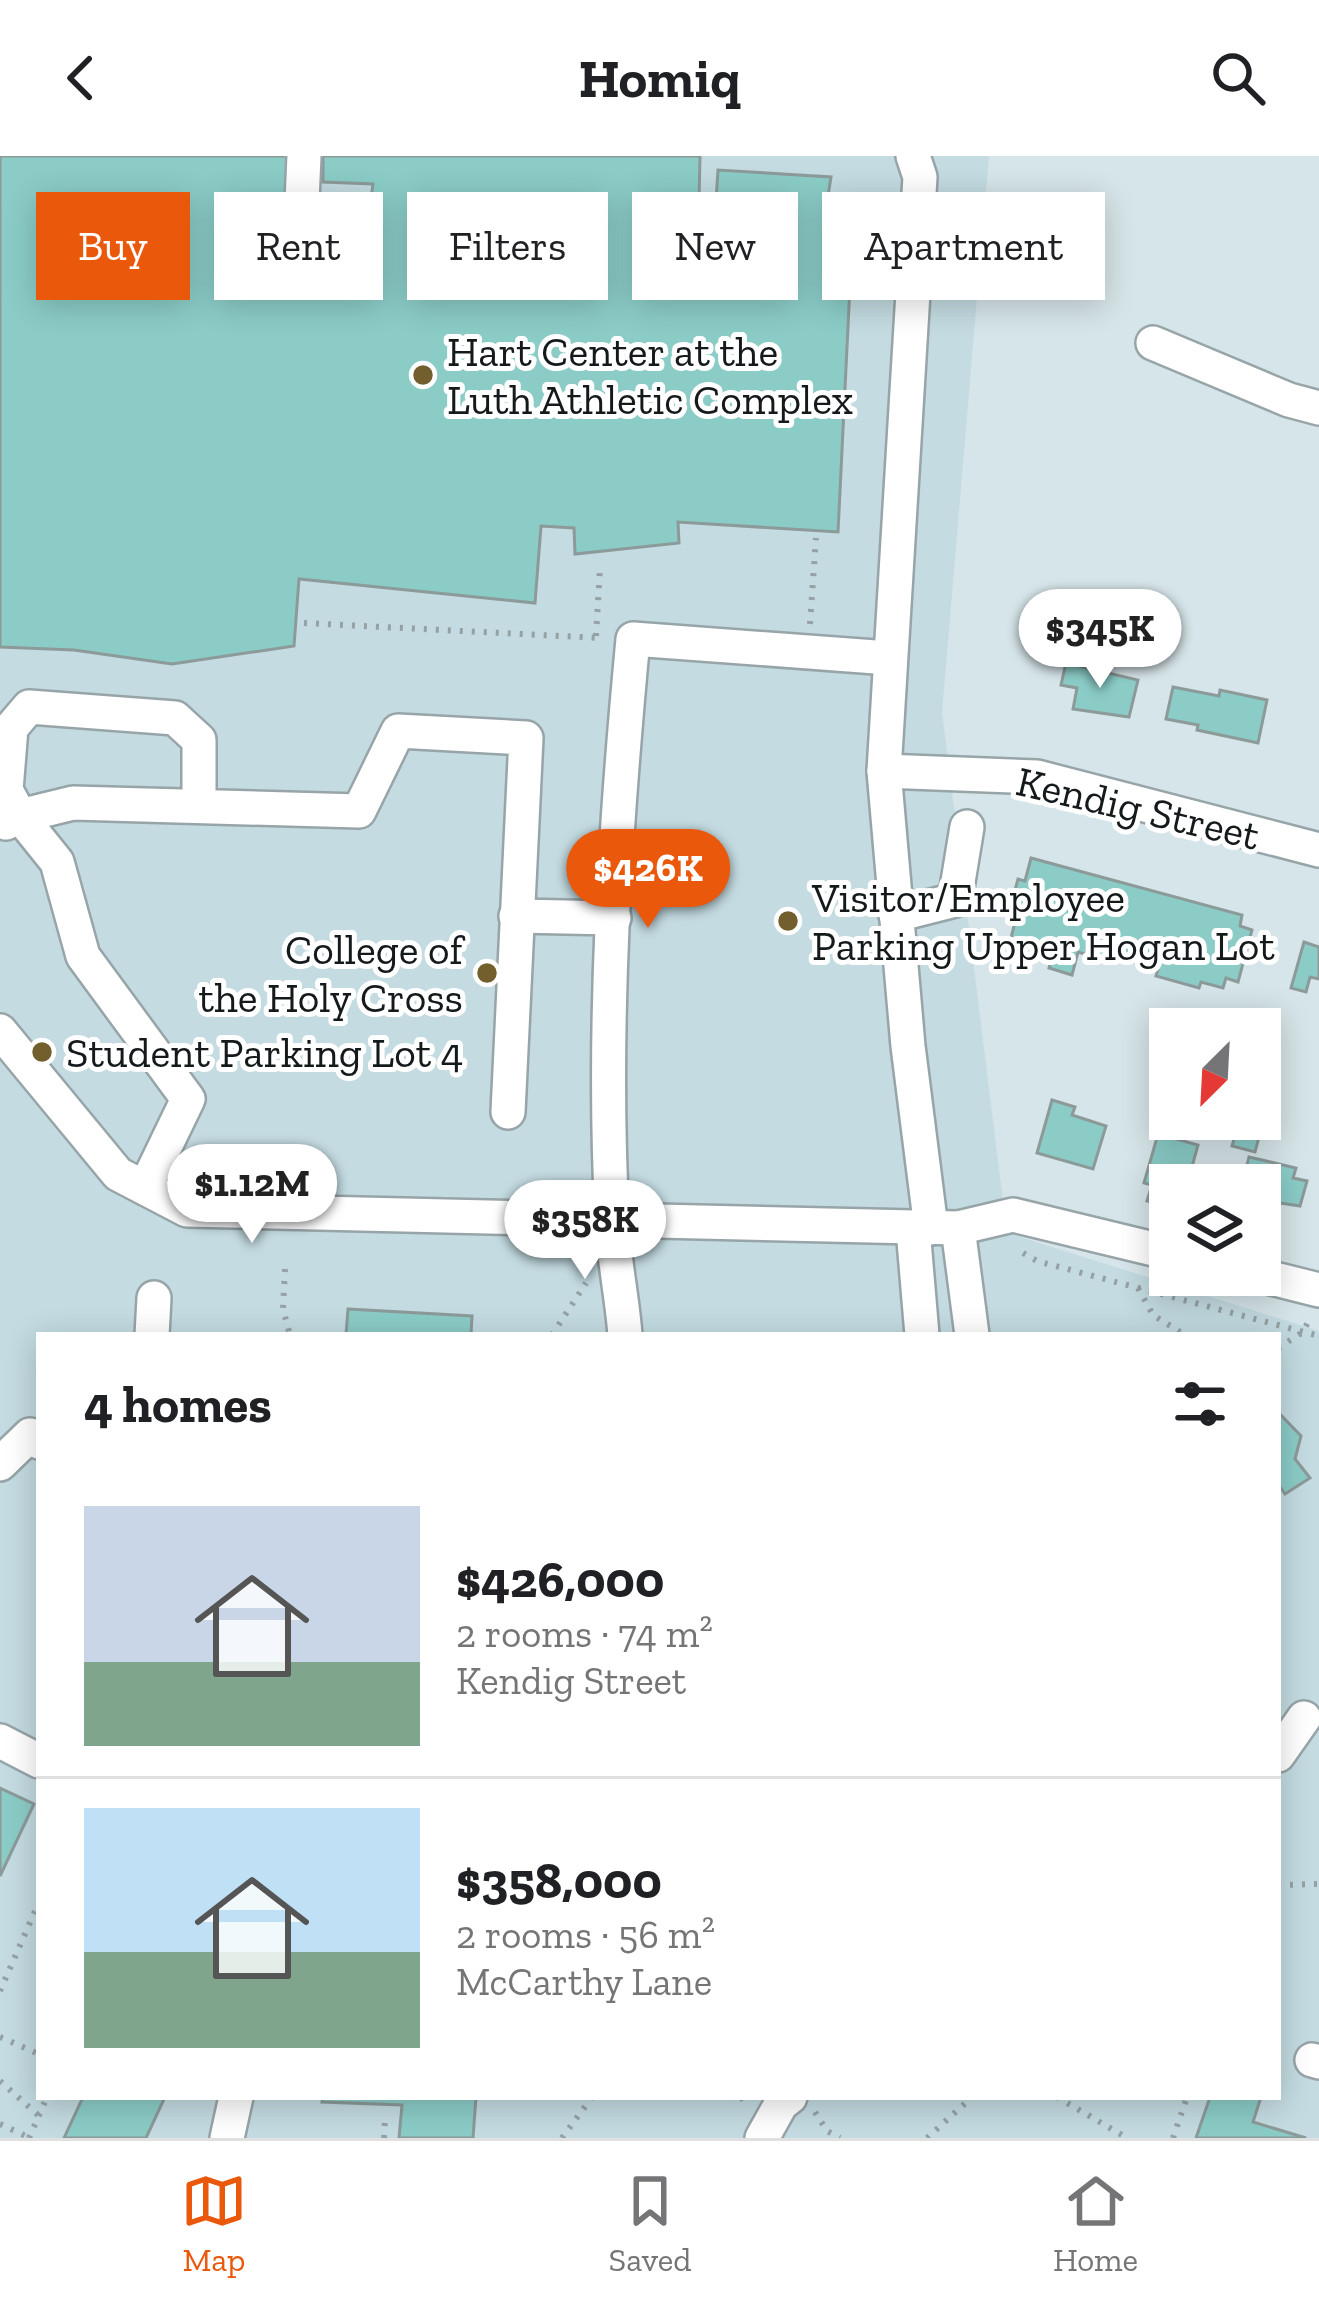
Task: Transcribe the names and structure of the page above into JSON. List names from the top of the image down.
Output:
{
  "streets": {
    "street": ["Kendig Street"]
  },
  "places": [
    "Hart Center at the Luth Athletic Complex",
    "Visitor/Employee Parking Upper Hogan Lot",
    "College of the Holy Cross",
    "Student Parking Lot 4"
  ],
  "north": "bottom left",
  "page": {
    "header": "Homiq",
    "chip": [
      "Buy",
      "Rent",
      "Filters",
      "New",
      "Apartment"
    ],
    "price": [
      "$345K",
      "$426K",
      "$1.12M",
      "$358K"
    ],
    "heading": "4 homes",
    "list": [
      {
        "name": "$426,000",
        "note": "2 rooms · 74 m² · Kendig Street"
      },
      {
        "name": "$358,000",
        "note": "2 rooms · 56 m² · McCarthy Lane"
      }
    ],
    "tabs": ["Map", "Saved", "Home"]
  }
}
